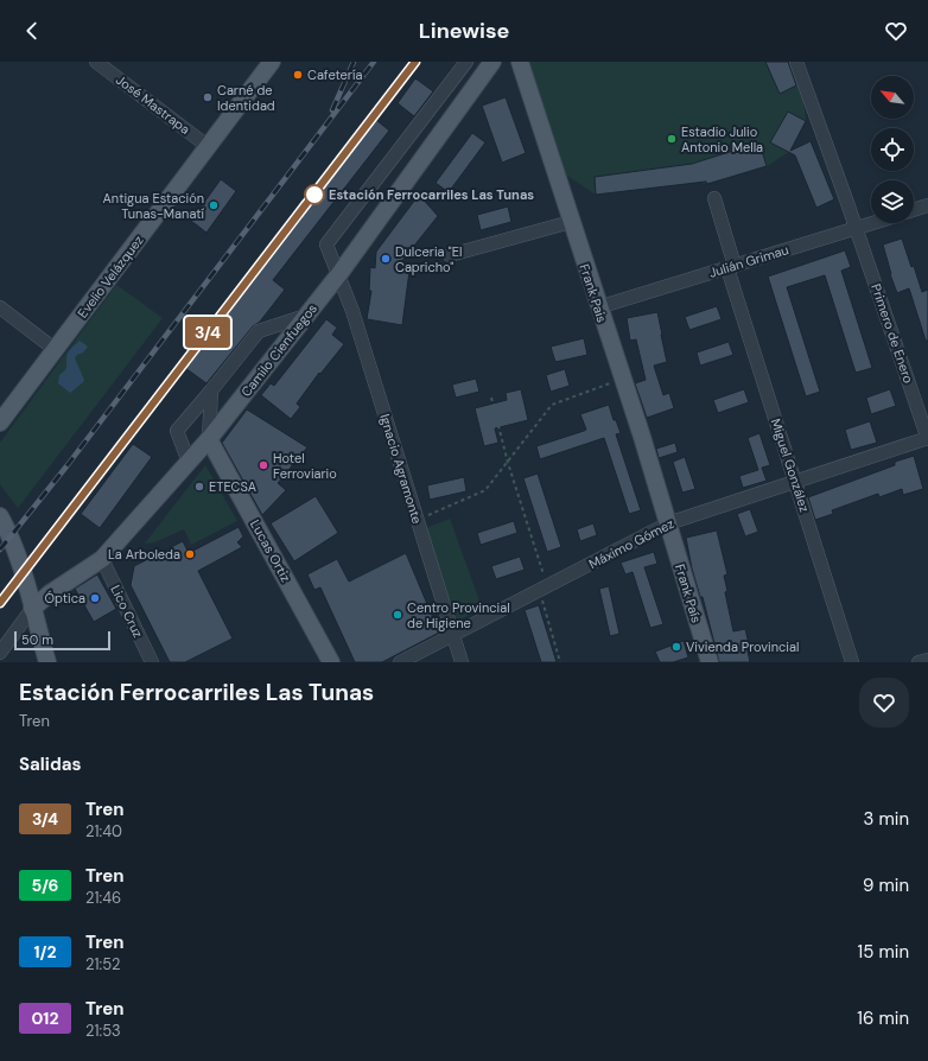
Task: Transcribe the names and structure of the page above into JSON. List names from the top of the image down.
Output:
{
  "streets": {
    "main road": [
      "Evelio Velázquez",
      "Frank Pais",
      "Camilo Cienfuegos",
      "Lucas Ortiz",
      "Frank País"
    ],
    "street": [
      "José Mastrapa",
      "Julián Grimau",
      "Primero de Enero",
      "Miguel González",
      "Ignacio Agramonte",
      "Máximo Gómez",
      "Lico Cruz"
    ]
  },
  "crossings": [
    ["José Mastrapa", "Evelio Velázquez"],
    ["Julián Grimau", "Frank Pais"],
    ["Julián Grimau", "Primero de Enero"],
    ["Julián Grimau", "Miguel González"],
    ["Frank Pais", "Máximo Gómez"],
    ["Frank Pais", "Frank País"],
    ["Primero de Enero", "Máximo Gómez"],
    ["Camilo Cienfuegos", "Ignacio Agramonte"],
    ["Camilo Cienfuegos", "Lucas Ortiz"],
    ["Camilo Cienfuegos", "Lico Cruz"],
    ["Miguel González", "Máximo Gómez"],
    ["Ignacio Agramonte", "Máximo Gómez"],
    ["Máximo Gómez", "Frank País"]
  ],
  "places": [
    "Cafetería",
    "Carné de Identidad",
    "Estadio Julio Antonio Mella",
    "Estación Ferrocarriles Las Tunas",
    "Antigua Estación Tunas-Manatí",
    "Dulceria \"El Capricho\"",
    "Hotel Ferroviario",
    "ETECSA",
    "La Arboleda",
    "Óptica",
    "Centro Provincial de Higiene",
    "Vivienda Provincial"
  ],
  "scale_bar": "50 m",
  "north": "top left",
  "page": {
    "header": "Linewise",
    "on_map": "3/4",
    "scale": "50 m",
    "heading": [
      ["Estación Ferrocarriles Las Tunas", "Tren"],
      "Salidas"
    ],
    "list": [
      {
        "mark": "3/4",
        "name": "Tren",
        "note": "21:40",
        "value": "3 min"
      },
      {
        "mark": "5/6",
        "name": "Tren",
        "note": "21:46",
        "value": "9 min"
      },
      {
        "mark": "1/2",
        "name": "Tren",
        "note": "21:52",
        "value": "15 min"
      },
      {
        "mark": "012",
        "name": "Tren",
        "note": "21:53",
        "value": "16 min"
      }
    ]
  }
}
